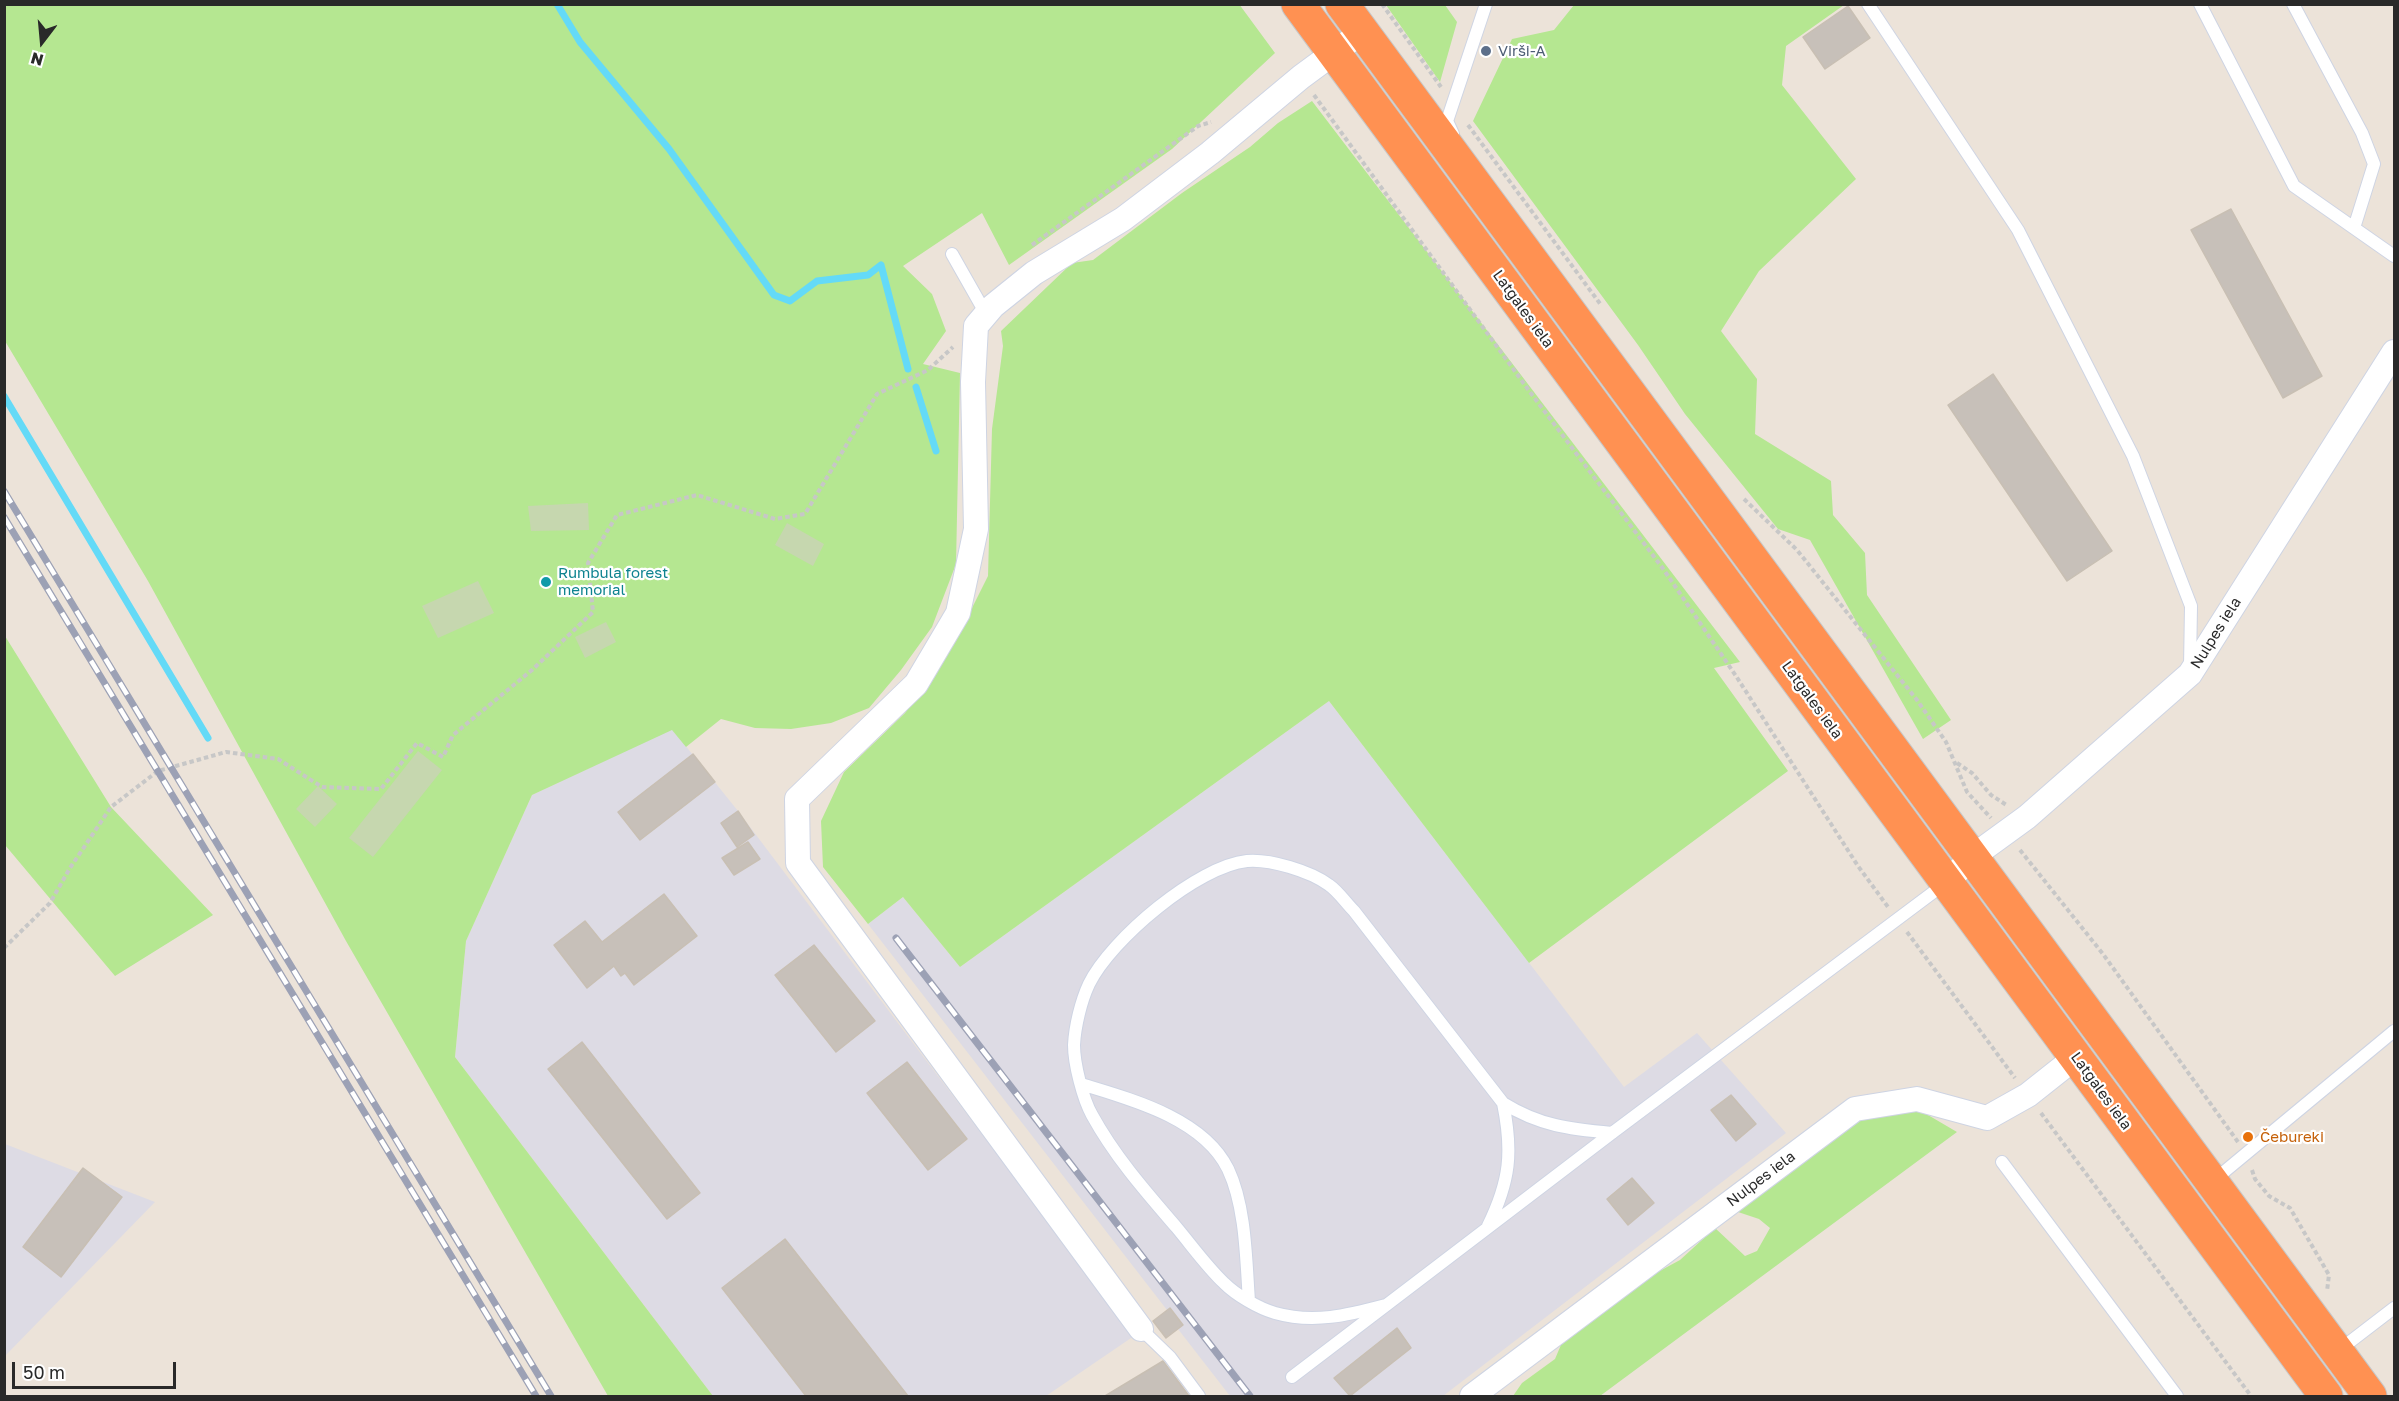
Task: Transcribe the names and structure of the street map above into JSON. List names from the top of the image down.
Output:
{
  "streets": {
    "highway": ["Latgales iela"],
    "street": ["Nulpes iela"]
  },
  "crossings": [
    ["Latgales iela", "Nulpes iela"]
  ],
  "places": ["Virši-A", "Rumbula forest memorial", "Čebureki"],
  "scale_bar": "50 m",
  "north": "bottom"
}
